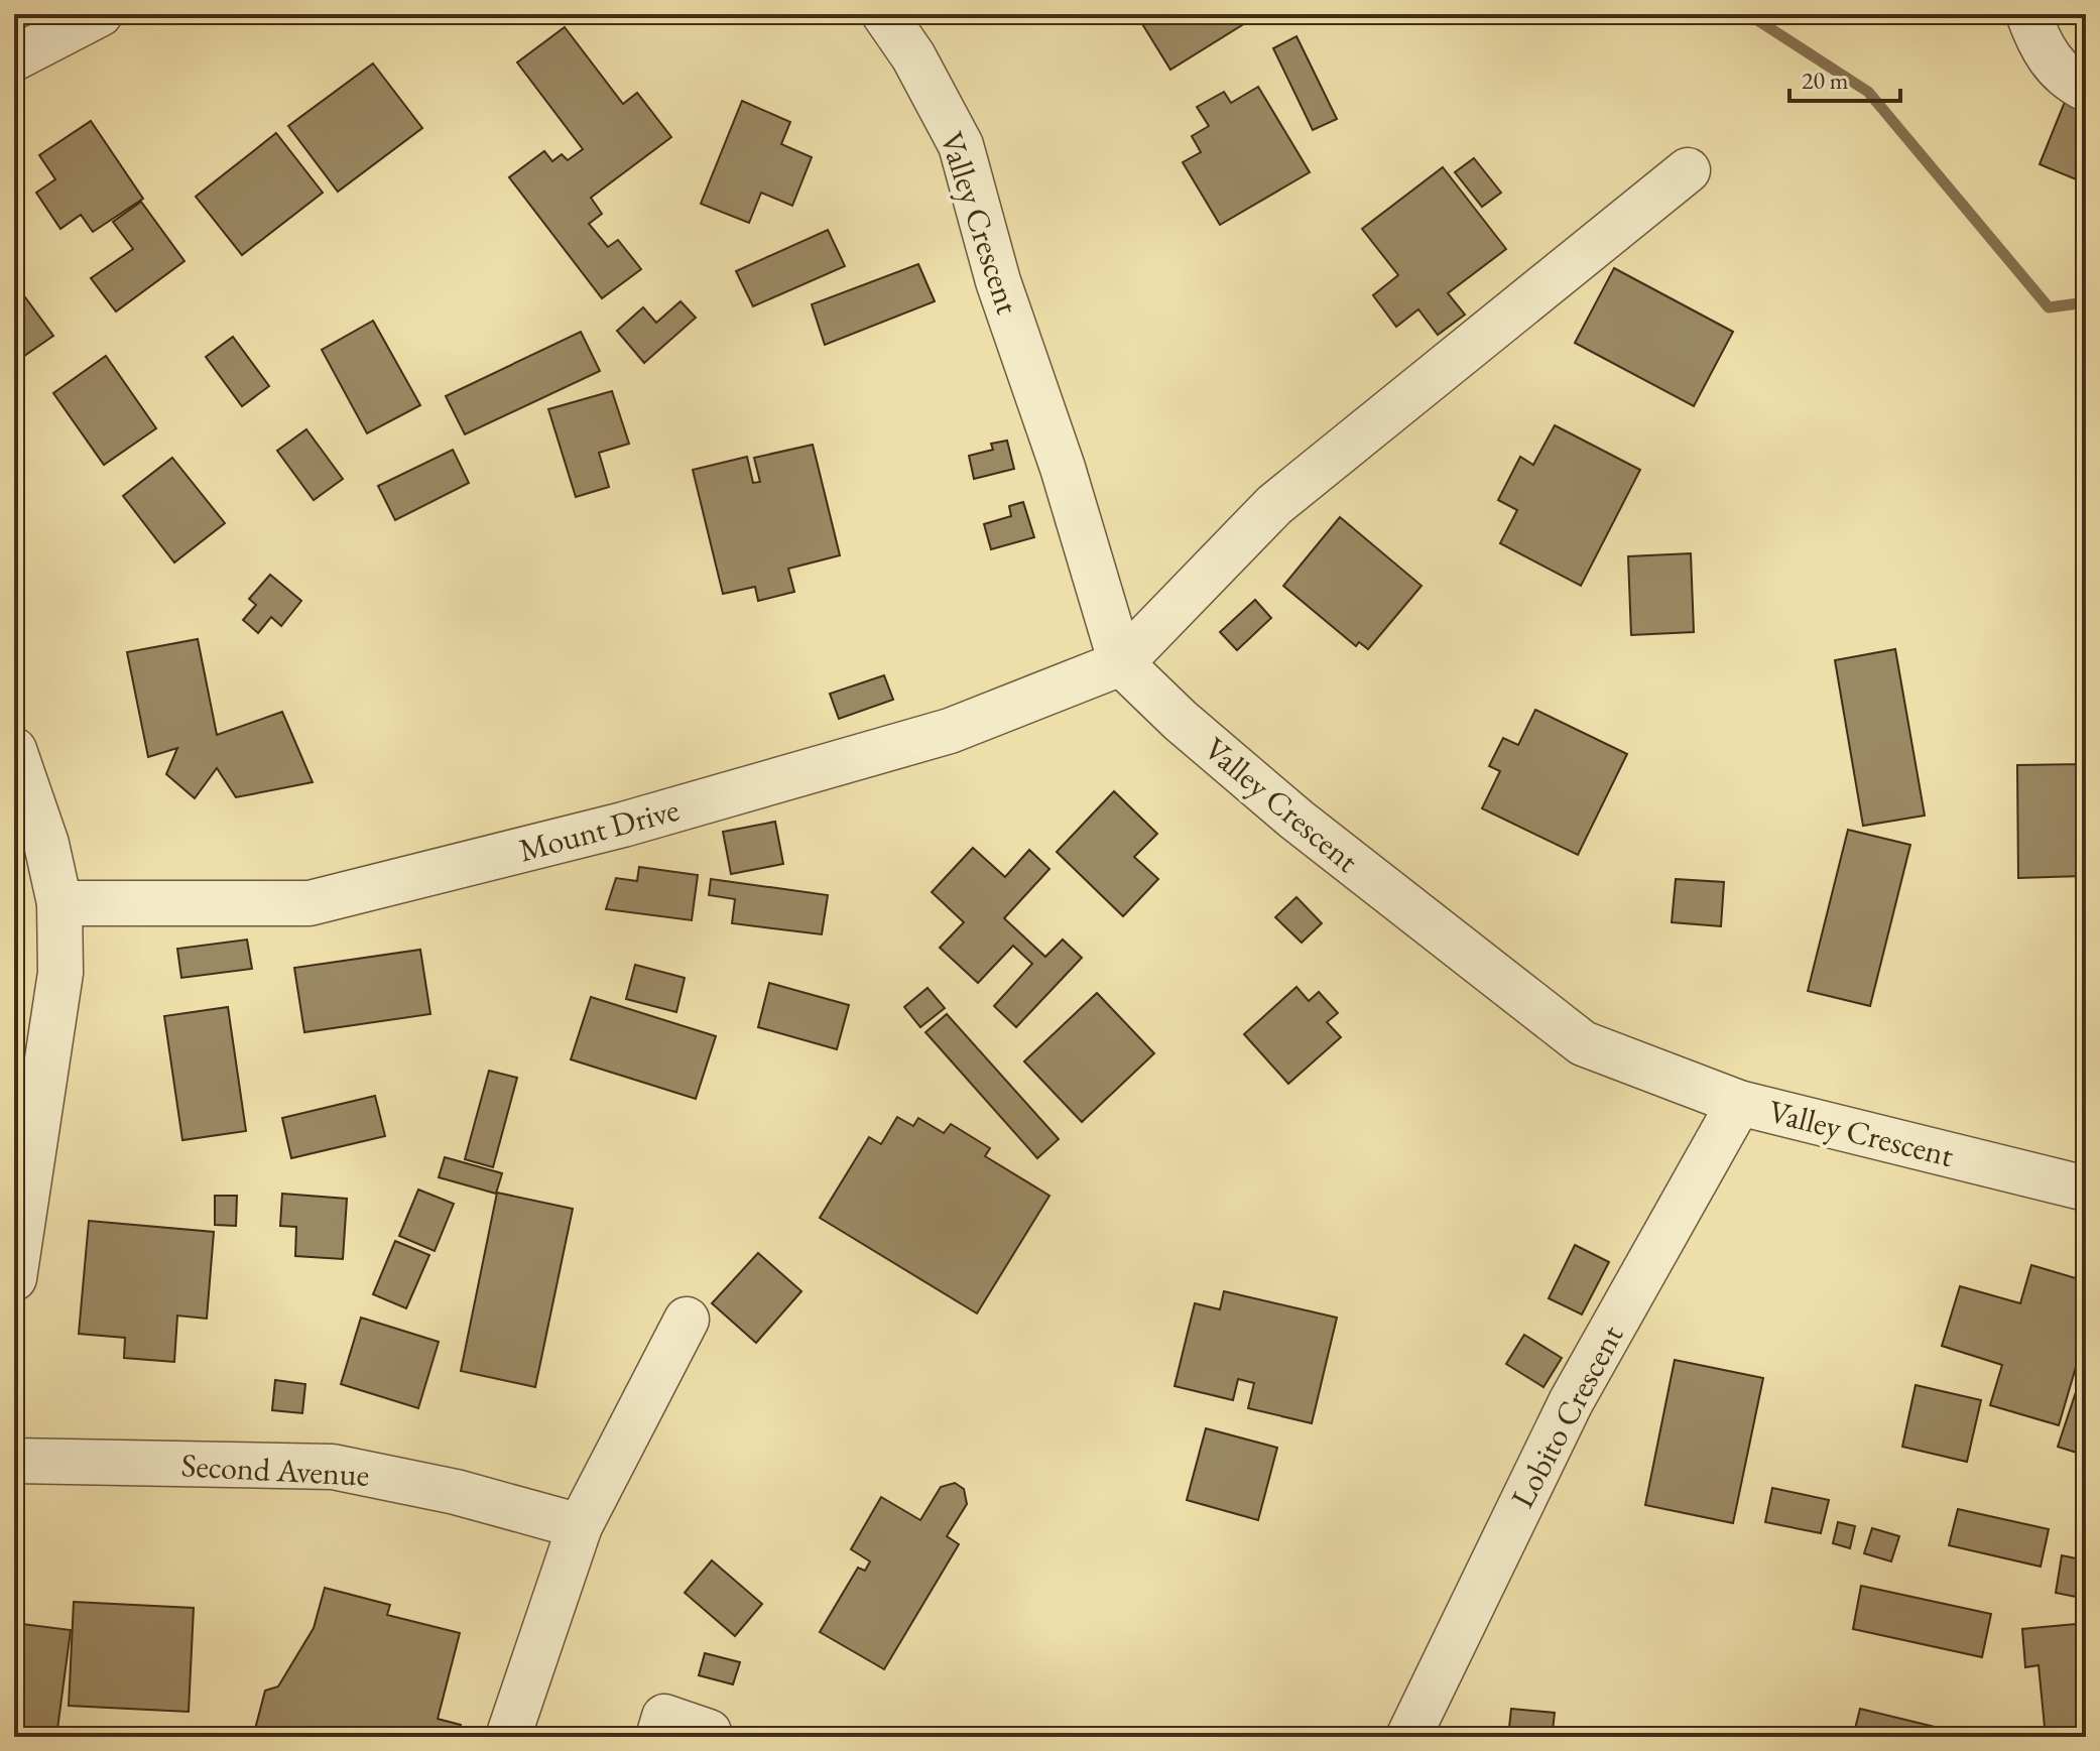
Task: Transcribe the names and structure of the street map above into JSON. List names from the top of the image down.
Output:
{
  "streets": {
    "street": [
      "Valley Crescent",
      "Mount Drive",
      "Lobito Crescent",
      "Second Avenue"
    ]
  },
  "crossings": [
    ["Valley Crescent", "Mount Drive"],
    ["Valley Crescent", "Lobito Crescent"]
  ],
  "scale_bar": "20 m"
}
